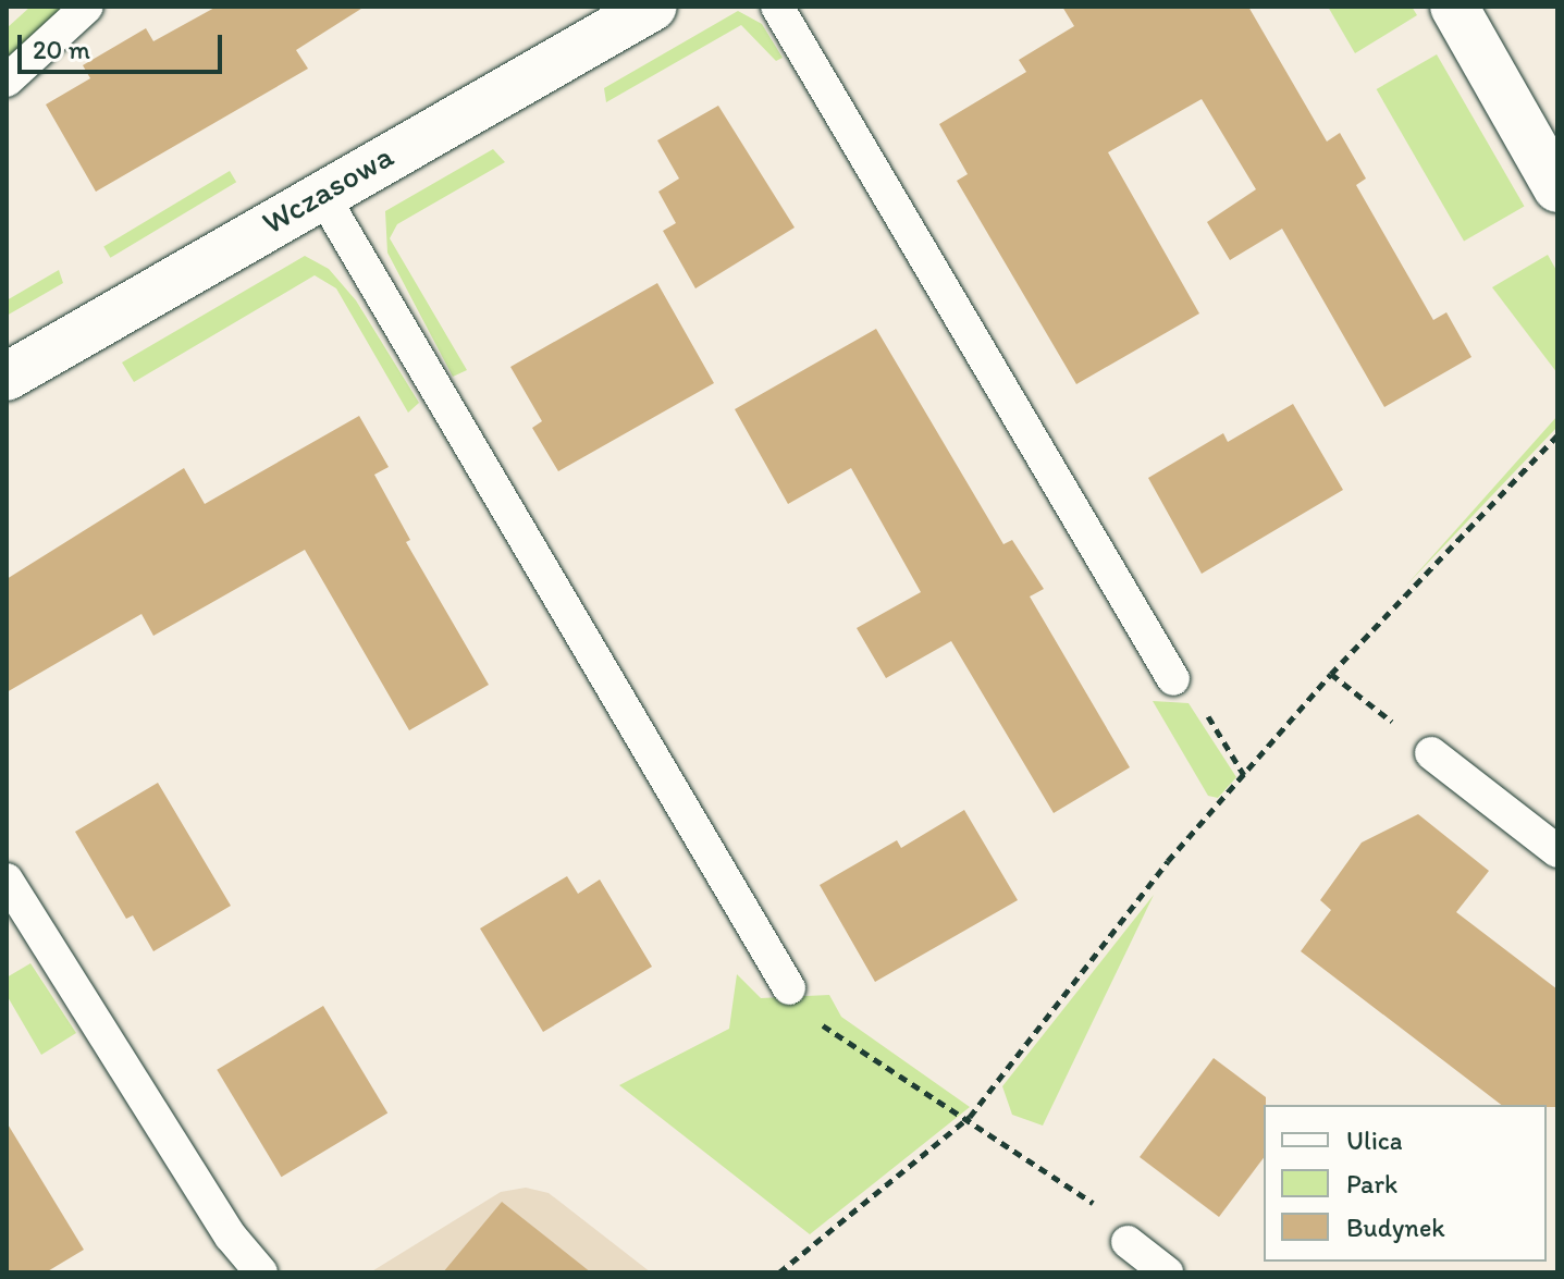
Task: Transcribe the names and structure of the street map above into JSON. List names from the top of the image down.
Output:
{
  "streets": {
    "street": ["Wczasowa"]
  },
  "legend": ["Ulica", "Park", "Budynek"],
  "scale_bar": "20 m"
}
